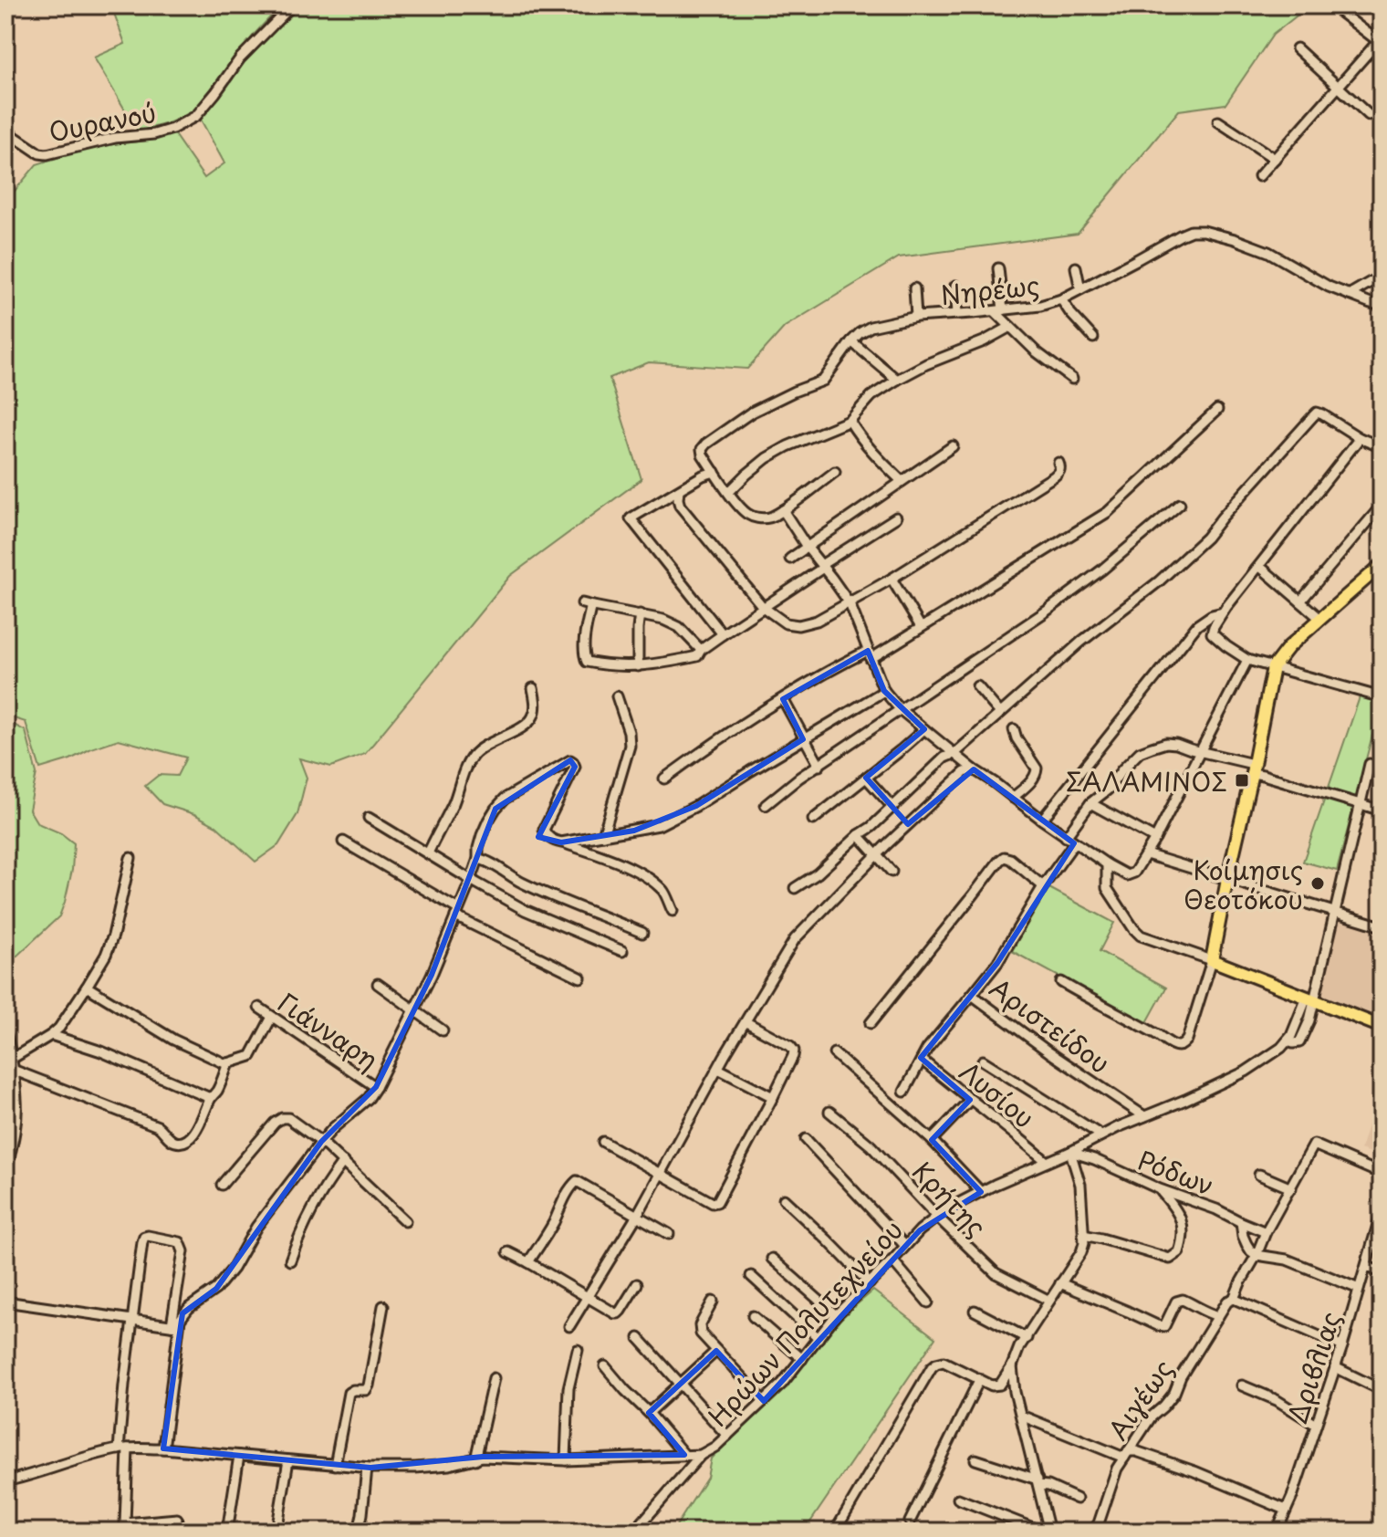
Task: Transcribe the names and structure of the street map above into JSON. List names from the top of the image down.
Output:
{
  "streets": {
    "street": [
      "Ουρανού",
      "Νηρέως",
      "Αριστείδου",
      "Γιάνναρη",
      "Λυσίου",
      "Ρόδων",
      "Κρήτης",
      "Ηρώων Πολυτεχνείου",
      "Δριβλιας",
      "Αιγέως"
    ]
  },
  "crossings": [
    ["Αριστείδου", "Ηρώων Πολυτεχνείου"],
    ["Λυσίου", "Ηρώων Πολυτεχνείου"],
    ["Ρόδων", "Ηρώων Πολυτεχνείου"],
    ["Ρόδων", "Αιγέως"],
    ["Κρήτης", "Ηρώων Πολυτεχνείου"]
  ],
  "places": {
    "transit": ["ΣΑΛΑΜΙΝΟΣ"],
    "other": ["Κοίμησις Θεοτόκου"]
  }
}
